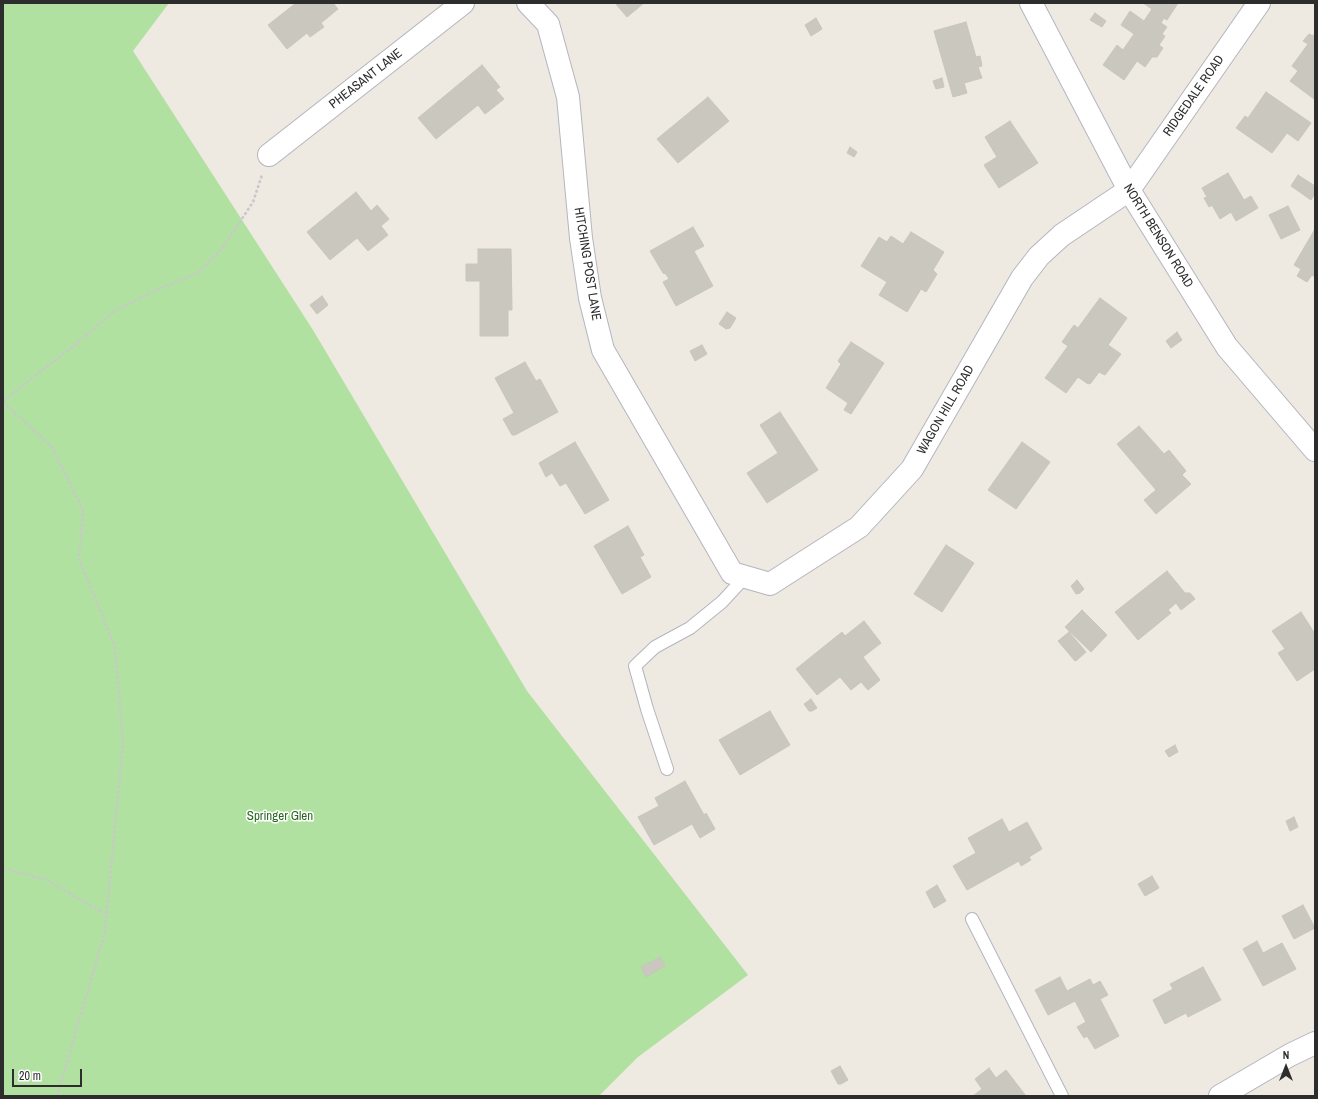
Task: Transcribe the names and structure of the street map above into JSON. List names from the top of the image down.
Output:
{
  "streets": {
    "street": [
      "PHEASANT LANE",
      "RIDGEDALE ROAD",
      "NORTH BENSON ROAD",
      "HITCHING POST LANE",
      "WAGON HILL ROAD"
    ]
  },
  "crossings": [
    ["RIDGEDALE ROAD", "NORTH BENSON ROAD"],
    ["RIDGEDALE ROAD", "WAGON HILL ROAD"],
    ["NORTH BENSON ROAD", "WAGON HILL ROAD"],
    ["HITCHING POST LANE", "WAGON HILL ROAD"]
  ],
  "parks": ["Springer Glen"],
  "scale_bar": "20 m",
  "north": "top"
}
